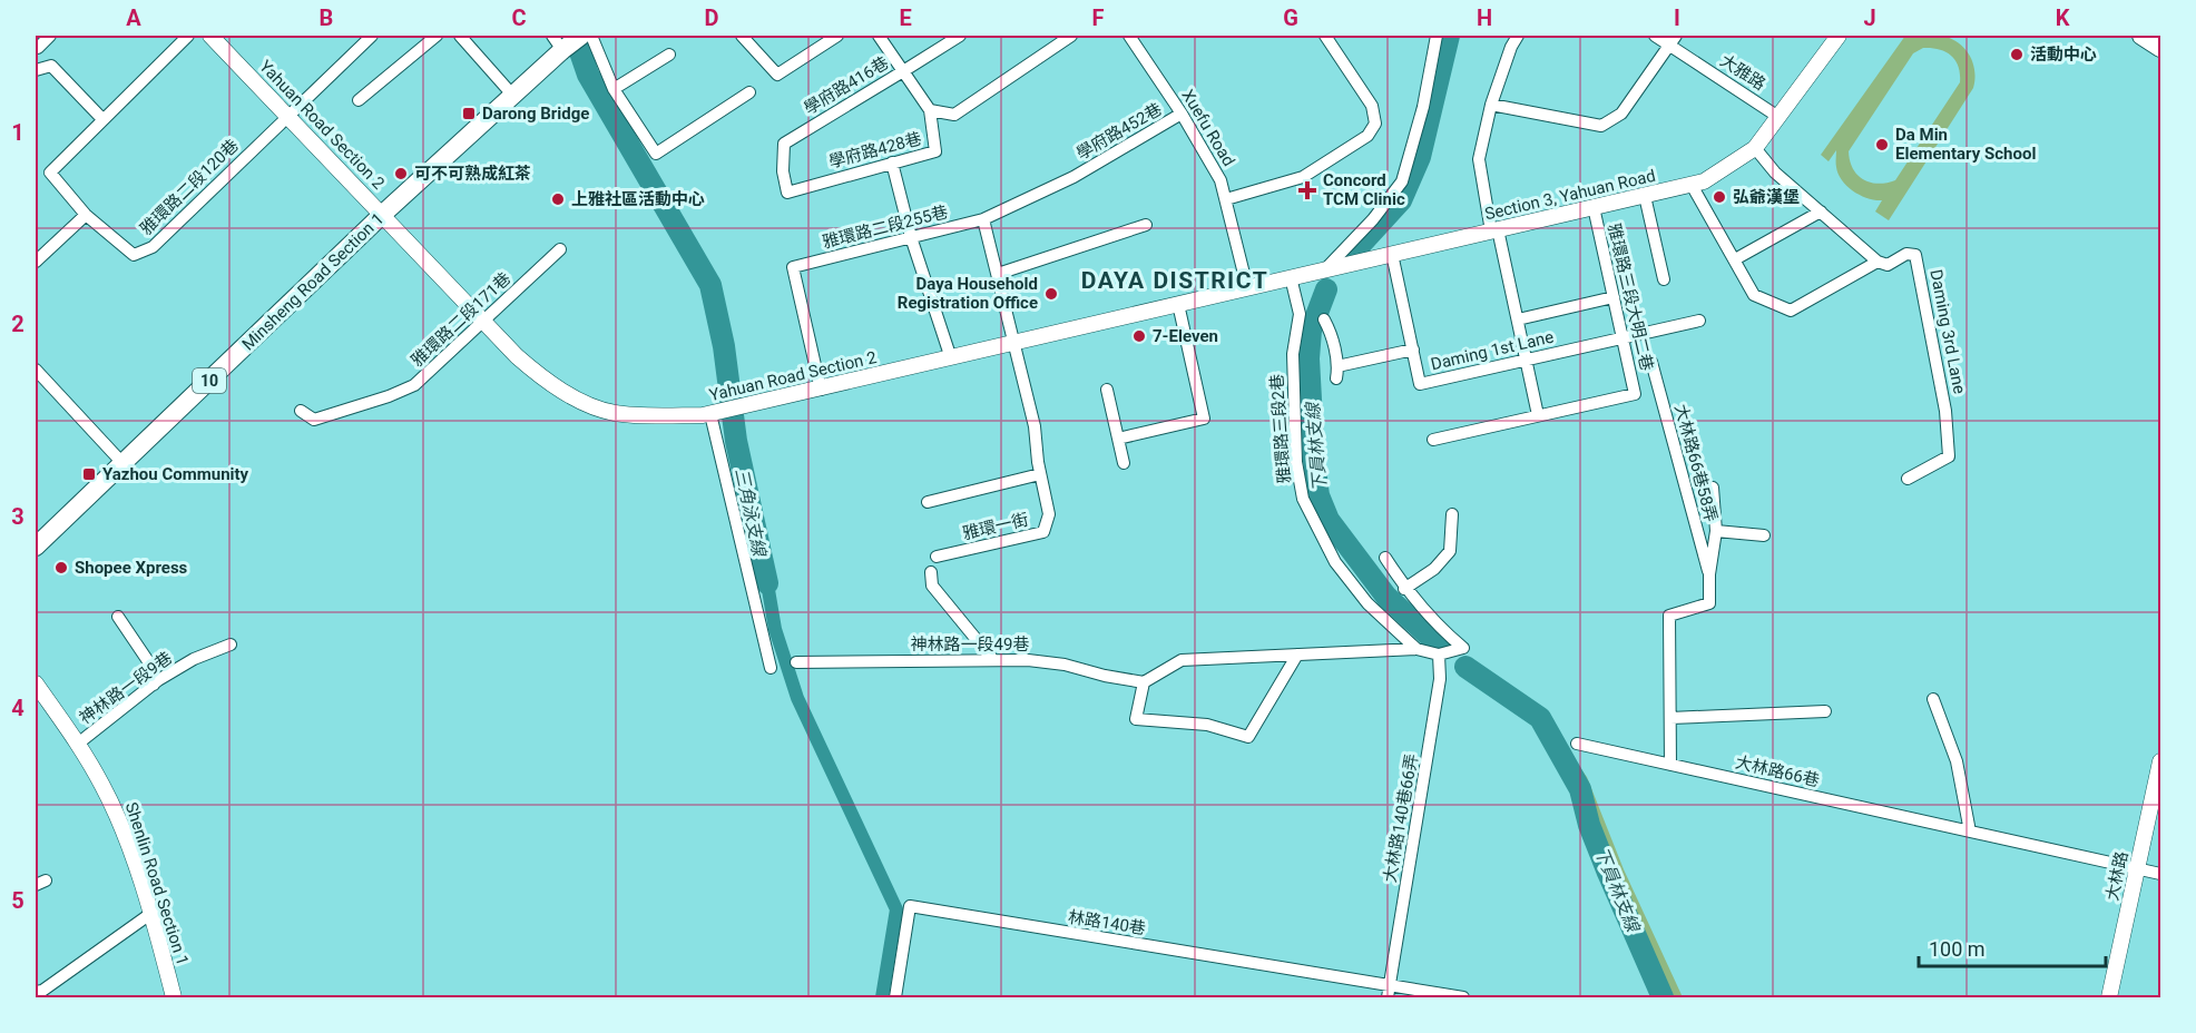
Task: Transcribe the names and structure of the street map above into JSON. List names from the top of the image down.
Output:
{
  "streets": {
    "main road": ["Minsheng Road Section 1", "10"],
    "street": [
      "大雅路",
      "學府路416巷",
      "Yahuan Road Section 2",
      "Xuefu Road",
      "學府路452巷",
      "學府路428巷",
      "雅環路二段120巷",
      "Section 3, Yahuan Road",
      "雅環路二段255巷",
      "雅環路三段大明二巷",
      "雅環路二段171巷",
      "Daming 3rd Lane",
      "Daming 1st Lane",
      "雅環路三段2巷",
      "大林路66巷58弄",
      "雅環一街",
      "神林路一段49巷",
      "神林路一段9巷",
      "大林路66巷",
      "大林路140巷66弄",
      "大林路",
      "Shenlin Road Section 1",
      "林路140巷"
    ]
  },
  "crossings": [
    ["大雅路", "Section 3, Yahuan Road"],
    ["學府路416巷", "學府路428巷"],
    ["Yahuan Road Section 2", "Xuefu Road"],
    ["Yahuan Road Section 2", "雅環路二段120巷"],
    ["Yahuan Road Section 2", "Section 3, Yahuan Road"],
    ["Yahuan Road Section 2", "雅環路二段255巷"],
    ["Yahuan Road Section 2", "Minsheng Road Section 1"],
    ["Yahuan Road Section 2", "雅環路二段171巷"],
    ["Yahuan Road Section 2", "雅環一街"],
    ["Xuefu Road", "學府路452巷"],
    ["Xuefu Road", "Section 3, Yahuan Road"],
    ["學府路452巷", "雅環路二段255巷"],
    ["Section 3, Yahuan Road", "雅環路三段大明二巷"],
    ["Section 3, Yahuan Road", "Daming 1st Lane"],
    ["Section 3, Yahuan Road", "雅環路三段2巷"],
    ["Minsheng Road Section 1", "10"],
    ["雅環路三段大明二巷", "Daming 1st Lane"],
    ["雅環路三段2巷", "大林路140巷66弄"],
    ["大林路66巷58弄", "大林路66巷"],
    ["神林路一段9巷", "Shenlin Road Section 1"],
    ["大林路66巷", "大林路"],
    ["大林路140巷66弄", "林路140巷"]
  ],
  "districts": ["DAYA DISTRICT"],
  "water": ["下員林支線", "三角泳支線"],
  "places": {
    "other": [
      "活動中心",
      "Da Min Elementary School",
      "可不可熟成紅茶",
      "弘爺漢堡",
      "上雅社區活動中心",
      "Daya Household Registration Office",
      "7-Eleven",
      "Shopee Xpress"
    ],
    "transit": ["Darong Bridge", "Yazhou Community"],
    "health": ["Concord TCM Clinic"]
  },
  "scale_bar": "100 m",
  "grid": {
    "columns": [
      "A",
      "B",
      "C",
      "D",
      "E",
      "F",
      "G",
      "H",
      "I",
      "J",
      "K"
    ],
    "rows": [
      "1",
      "2",
      "3",
      "4",
      "5"
    ]
  }
}
